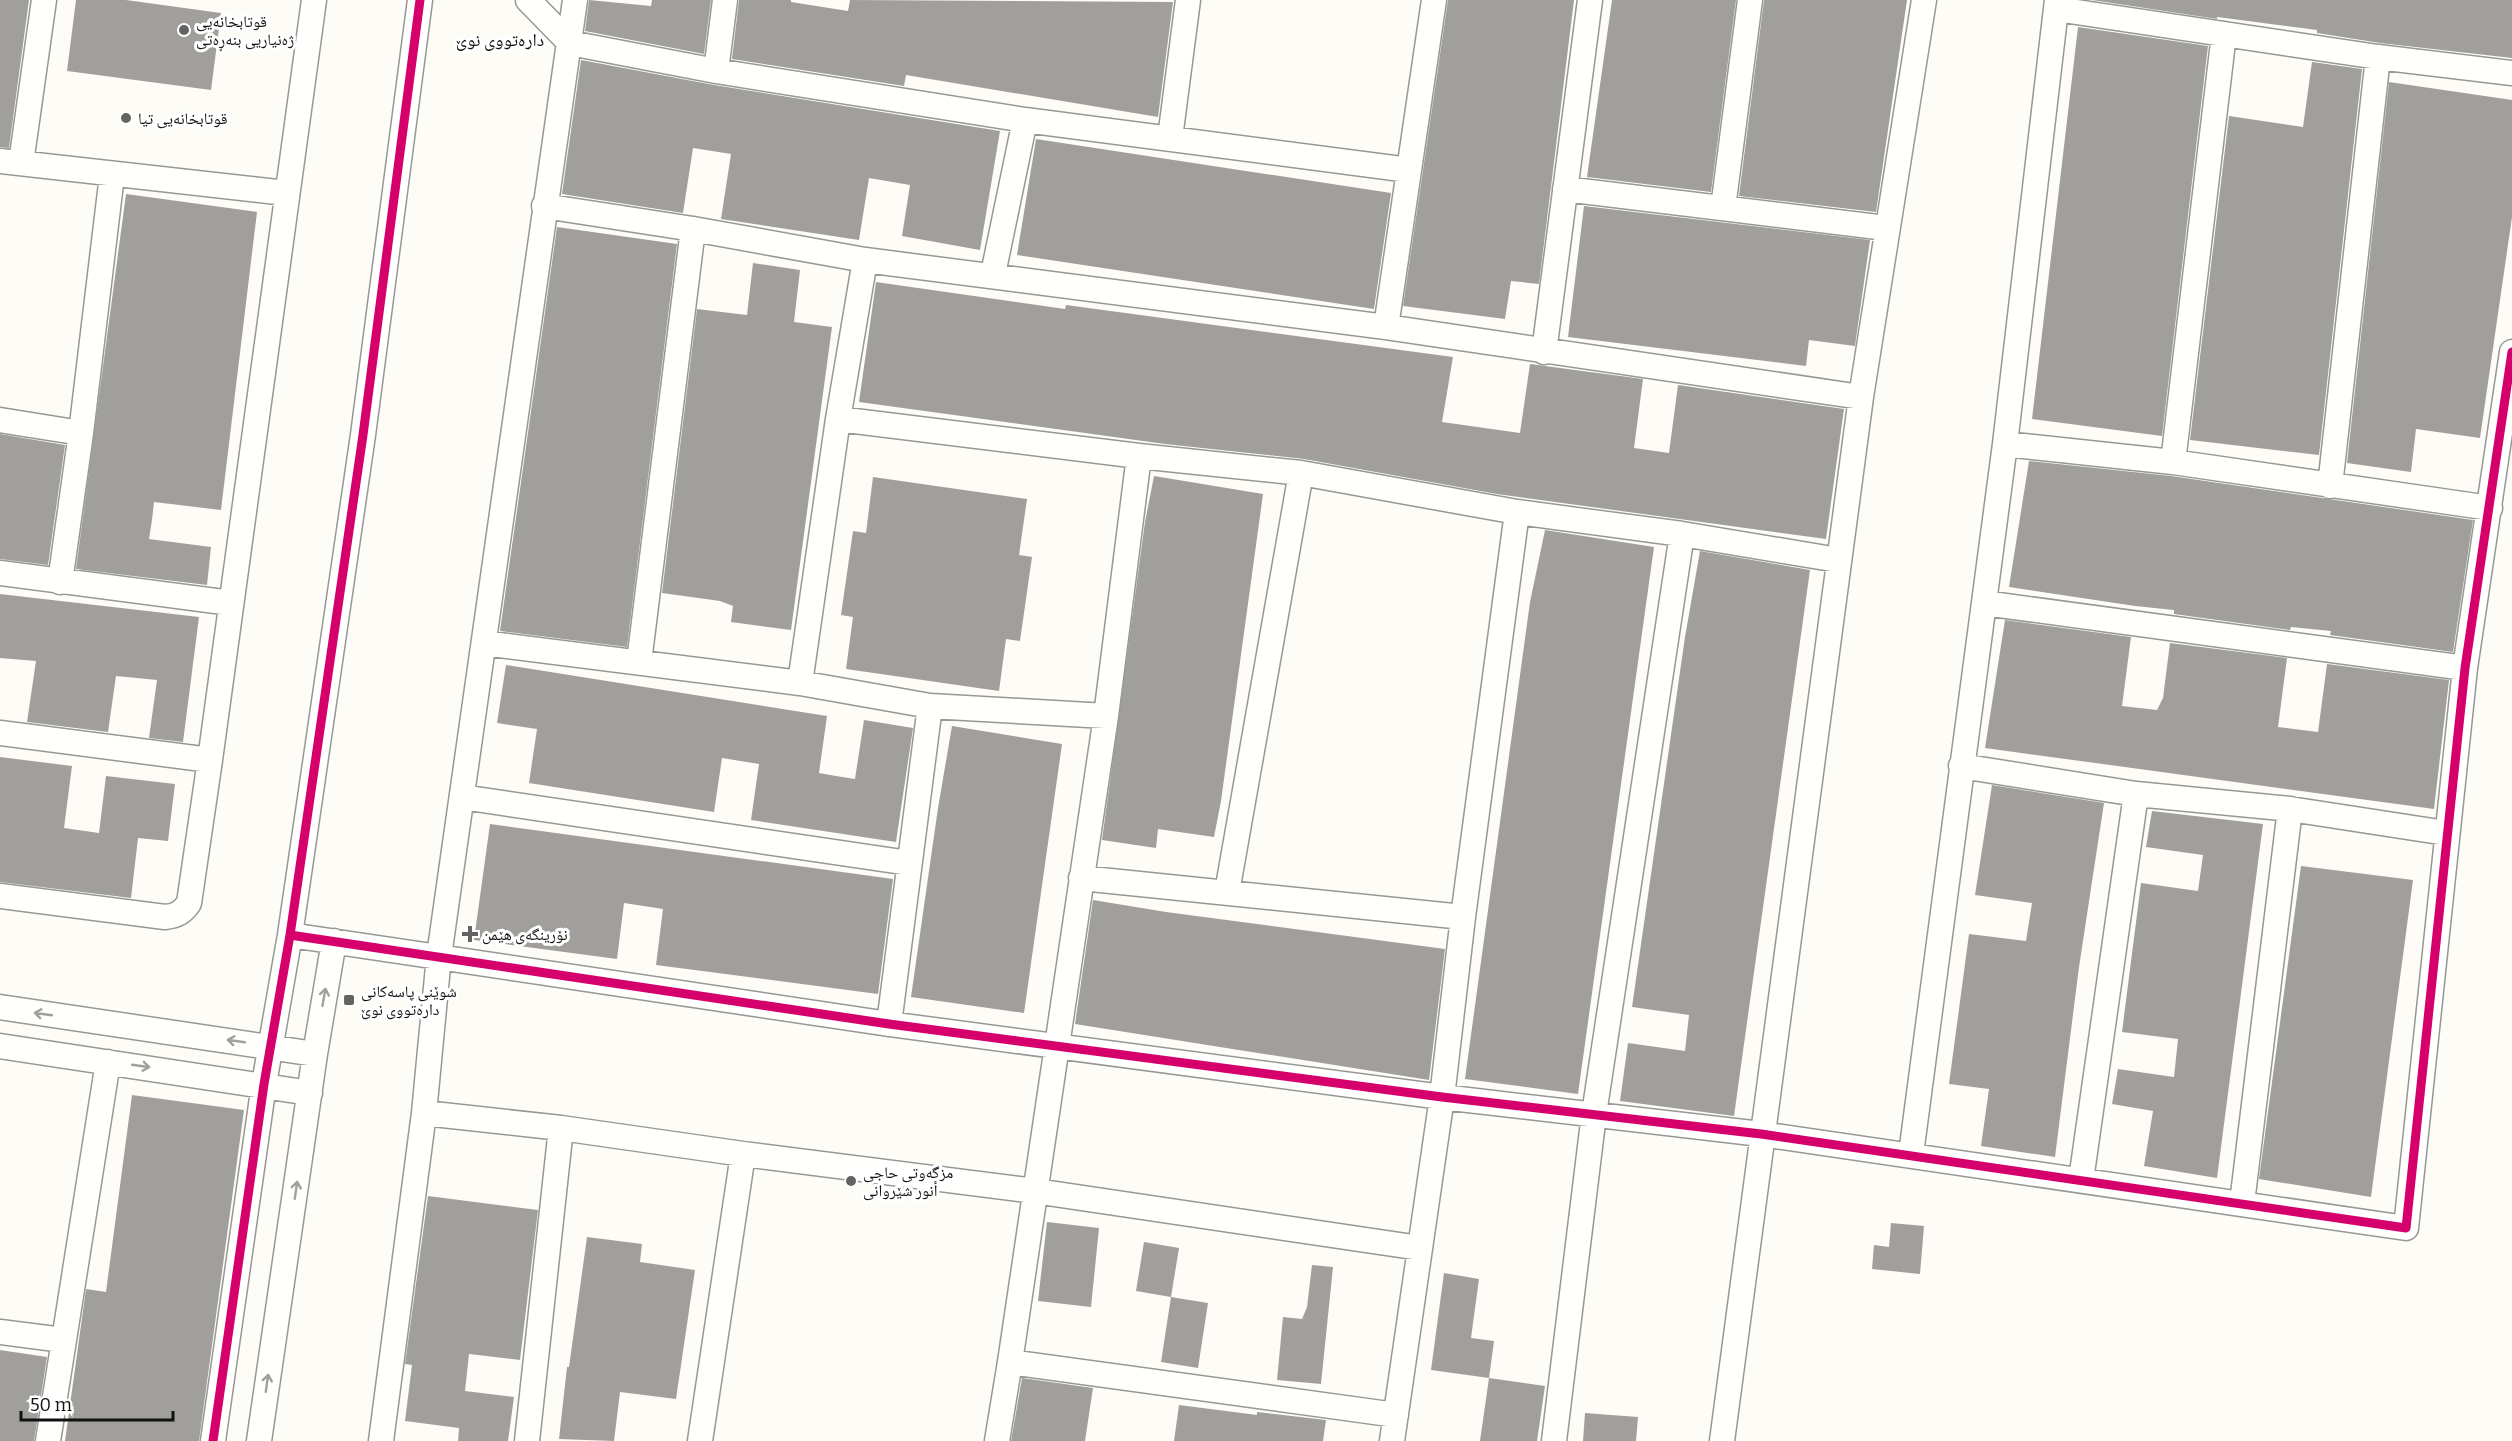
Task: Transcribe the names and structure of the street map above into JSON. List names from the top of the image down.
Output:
{
  "districts": ["دارەتووی نوێ"],
  "places": {
    "other": ["قوتابخانەیی ژەنیاریی بنەڕەتی", "قوتابخانەیی تیا", "مزگەوتی حاجی أنور شێروانی"],
    "health": ["نۆرینگه‌ی هێمن"],
    "transit": ["شوێنی پاسەکانی دارەتووی نوێ"]
  },
  "scale_bar": "50 m"
}
